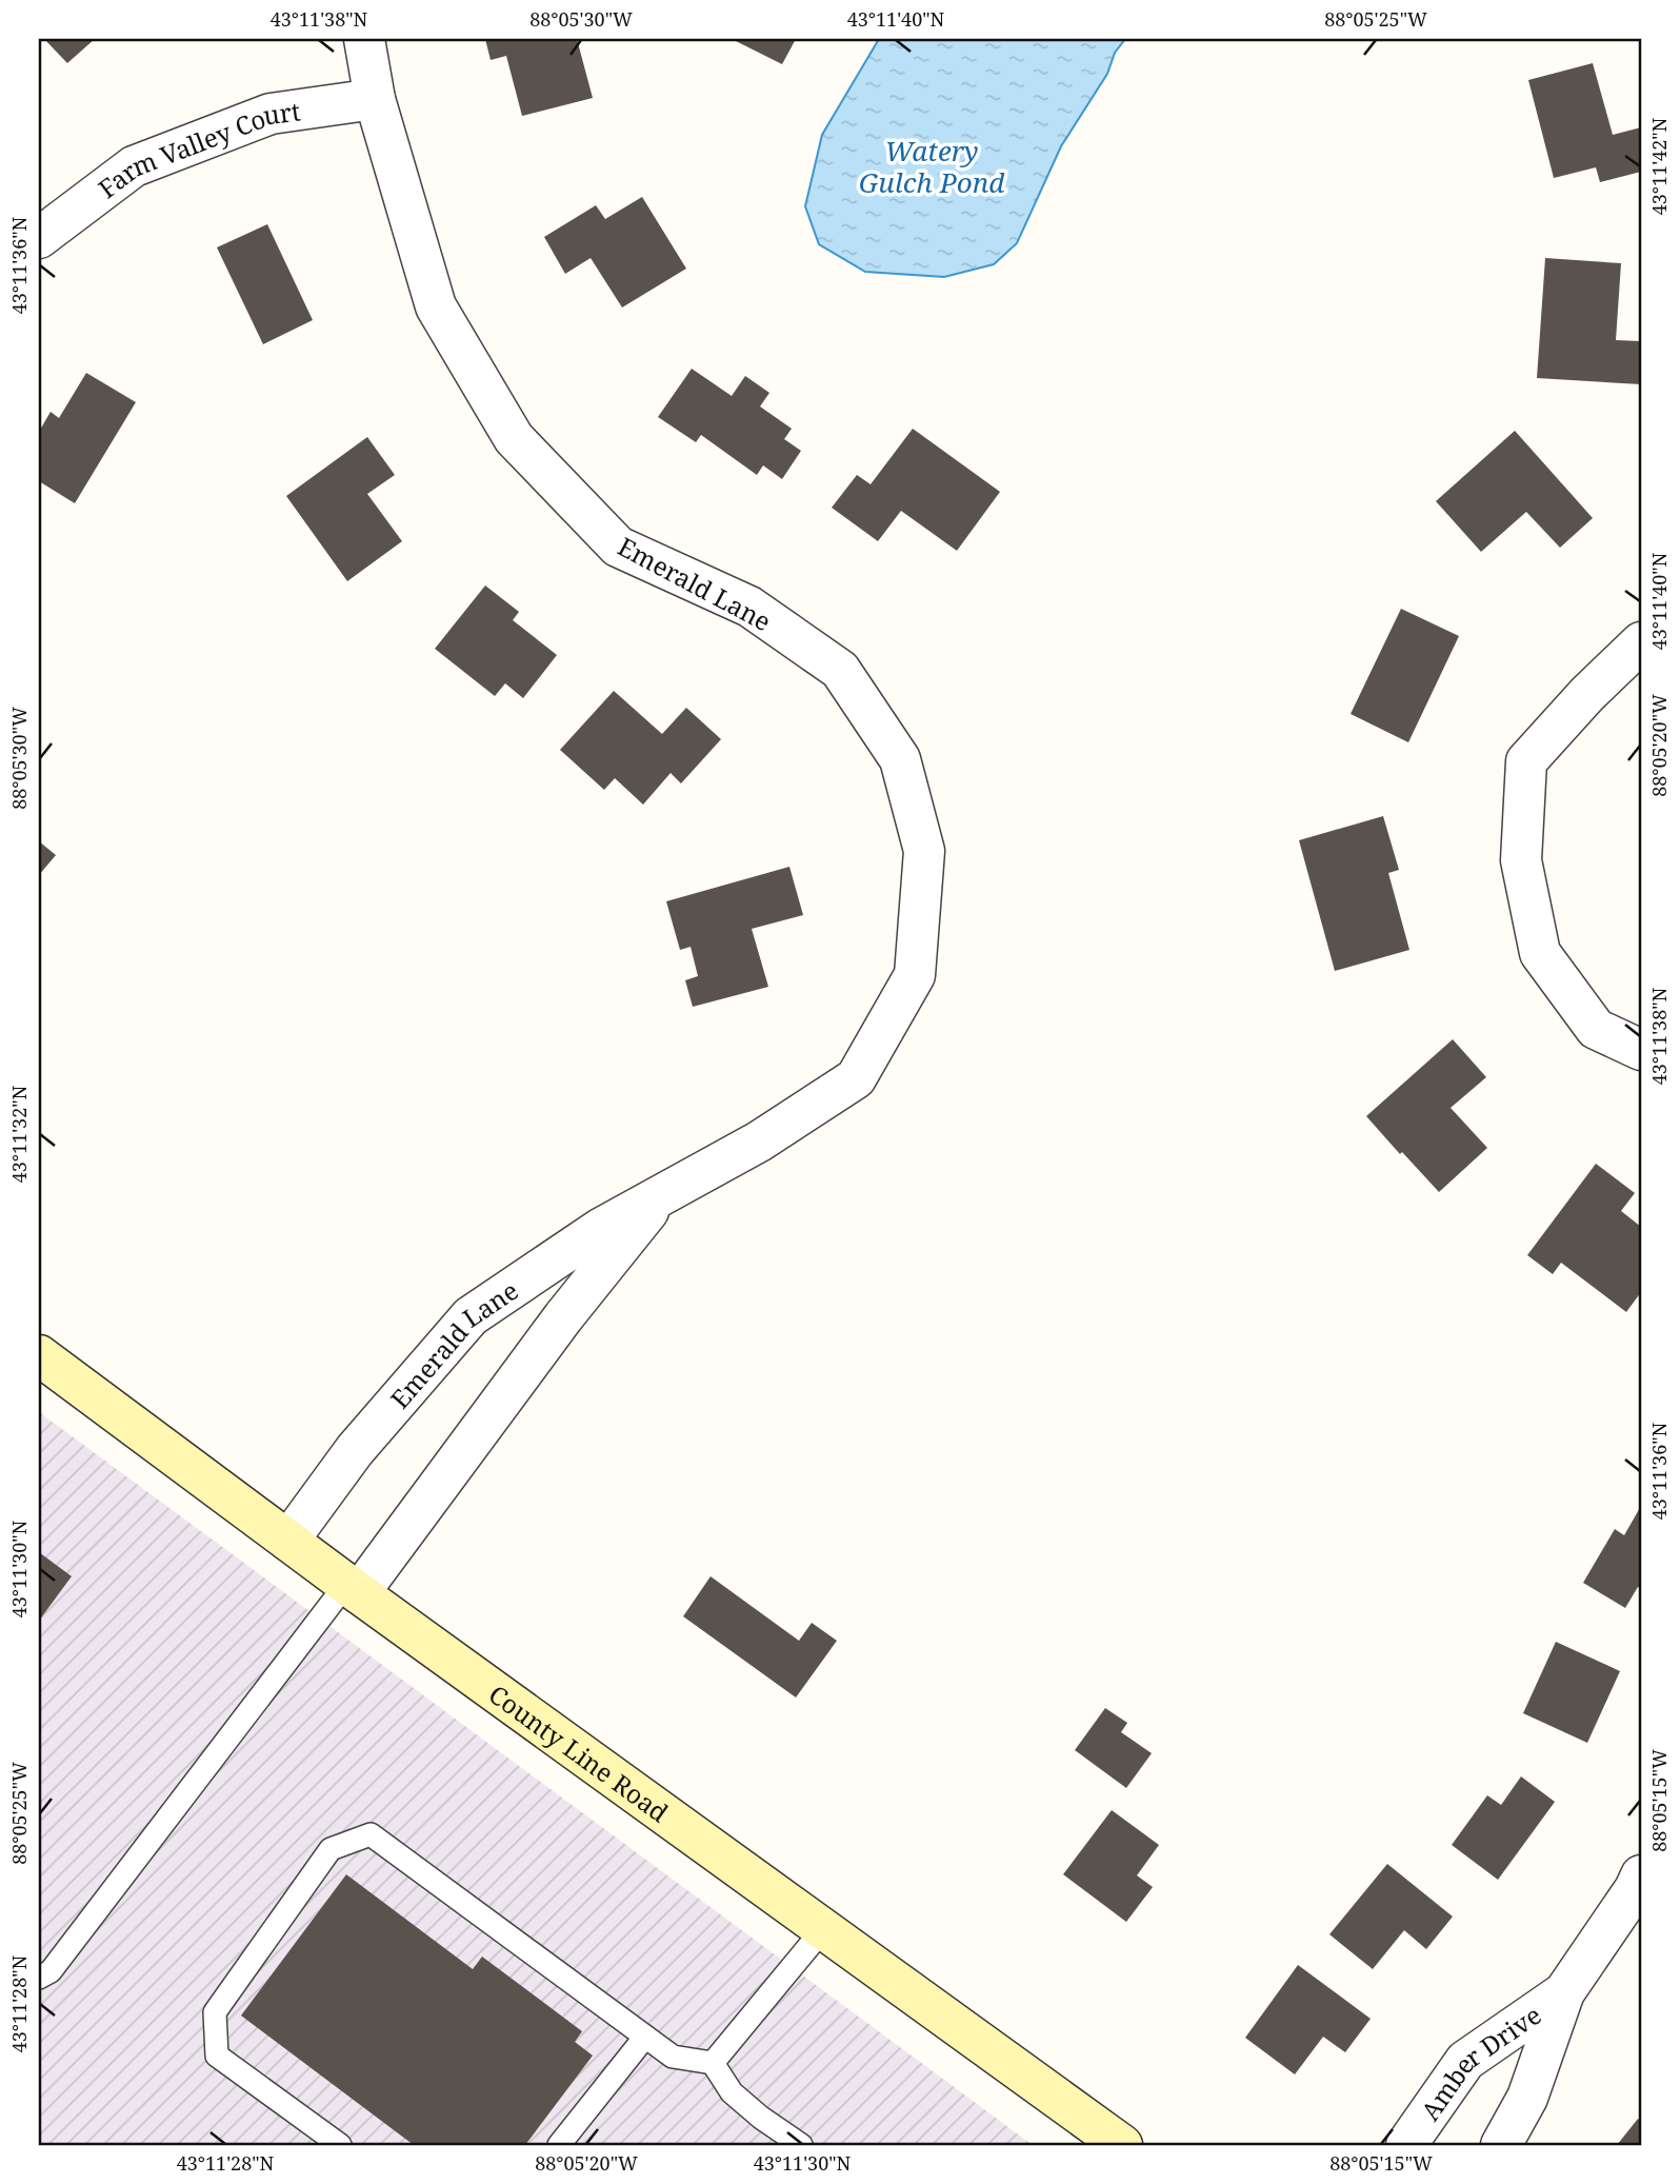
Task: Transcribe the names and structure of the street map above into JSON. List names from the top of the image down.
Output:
{
  "streets": {
    "main road": ["County Line Road"],
    "street": ["Farm Valley Court", "Emerald Lane", "Amber Drive"]
  },
  "crossings": [
    ["Farm Valley Court", "Emerald Lane"],
    ["Emerald Lane", "County Line Road"]
  ],
  "water": ["Watery Gulch Pond"],
  "coordinates": [
    "43°11'38\"N",
    "88°05'30\"W",
    "43°11'40\"N",
    "88°05'25\"W",
    "43°11'42\"N",
    "43°11'36\"N",
    "88°05'20\"W",
    "43°11'32\"N",
    "43°11'30\"N",
    "88°05'15\"W",
    "43°11'28\"N"
  ]
}
